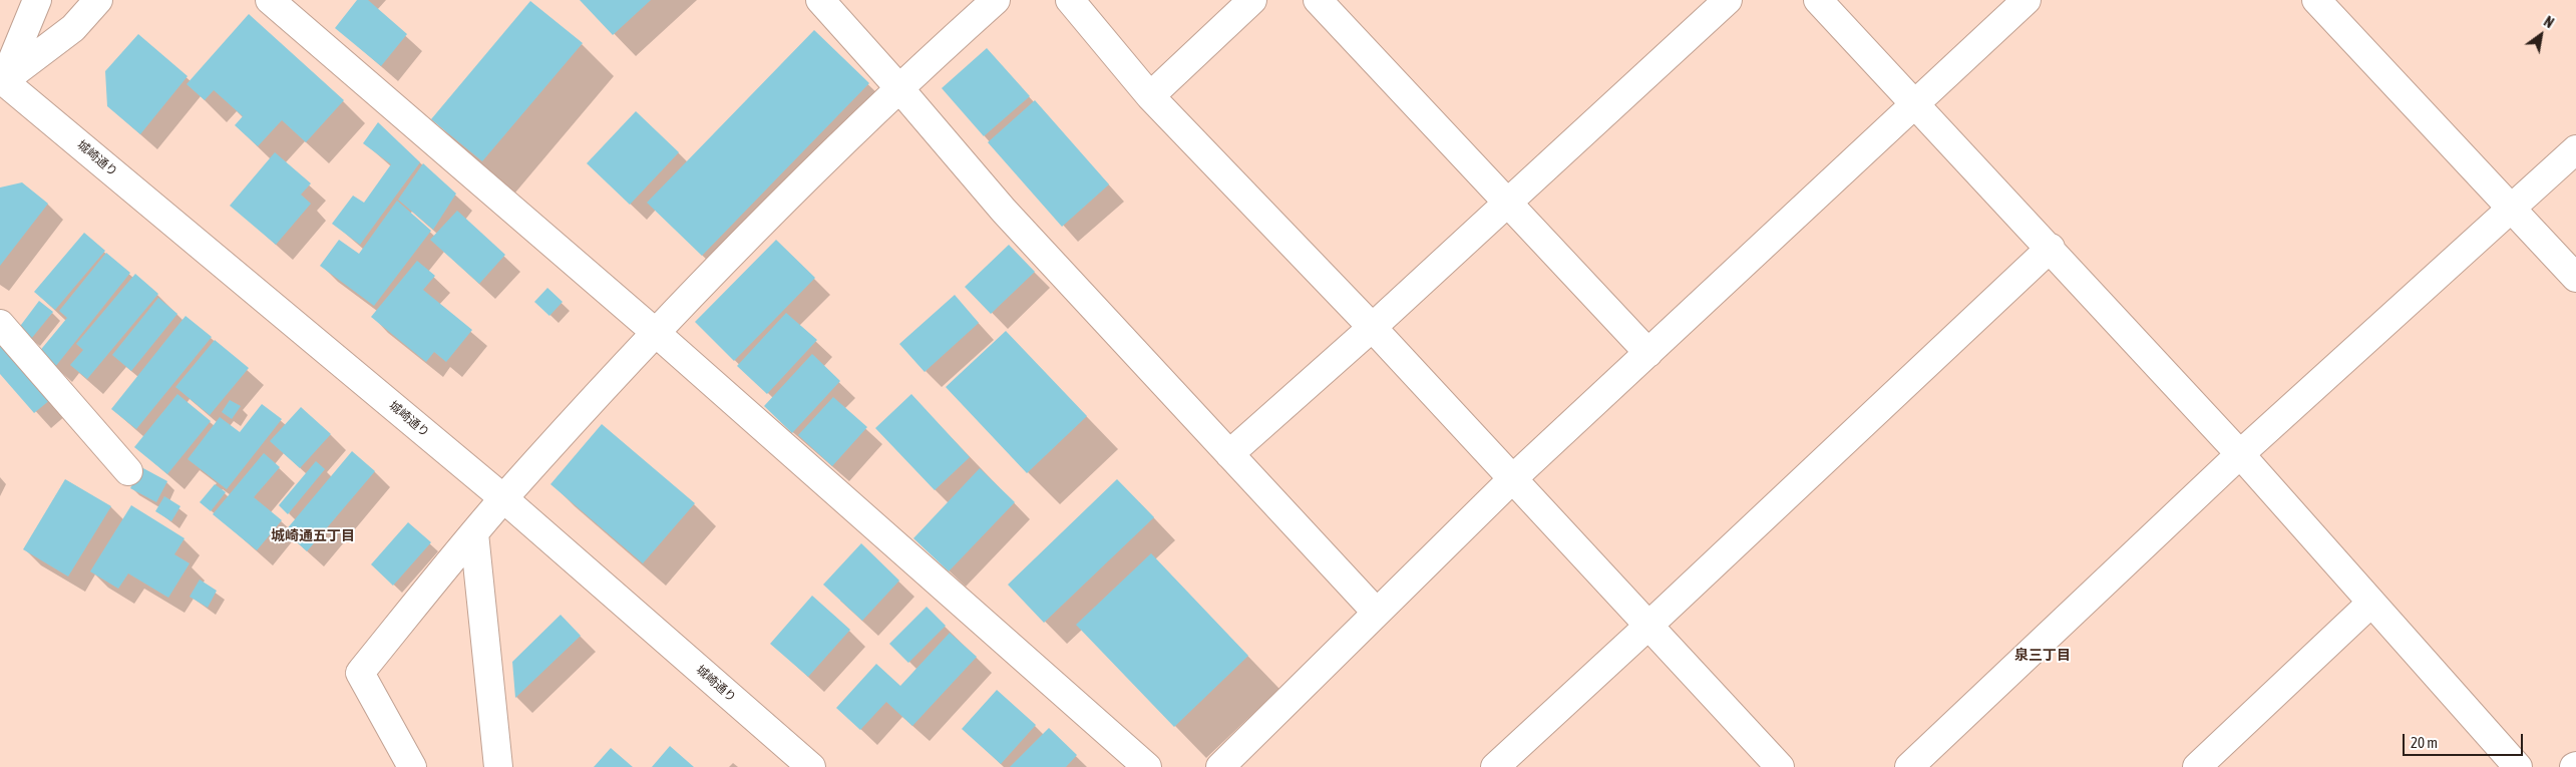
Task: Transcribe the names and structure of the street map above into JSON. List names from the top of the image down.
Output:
{
  "streets": {
    "street": ["城崎通り"]
  },
  "districts": ["城崎通五丁目", "泉三丁目"],
  "scale_bar": "20 m",
  "north": "top right"
}
